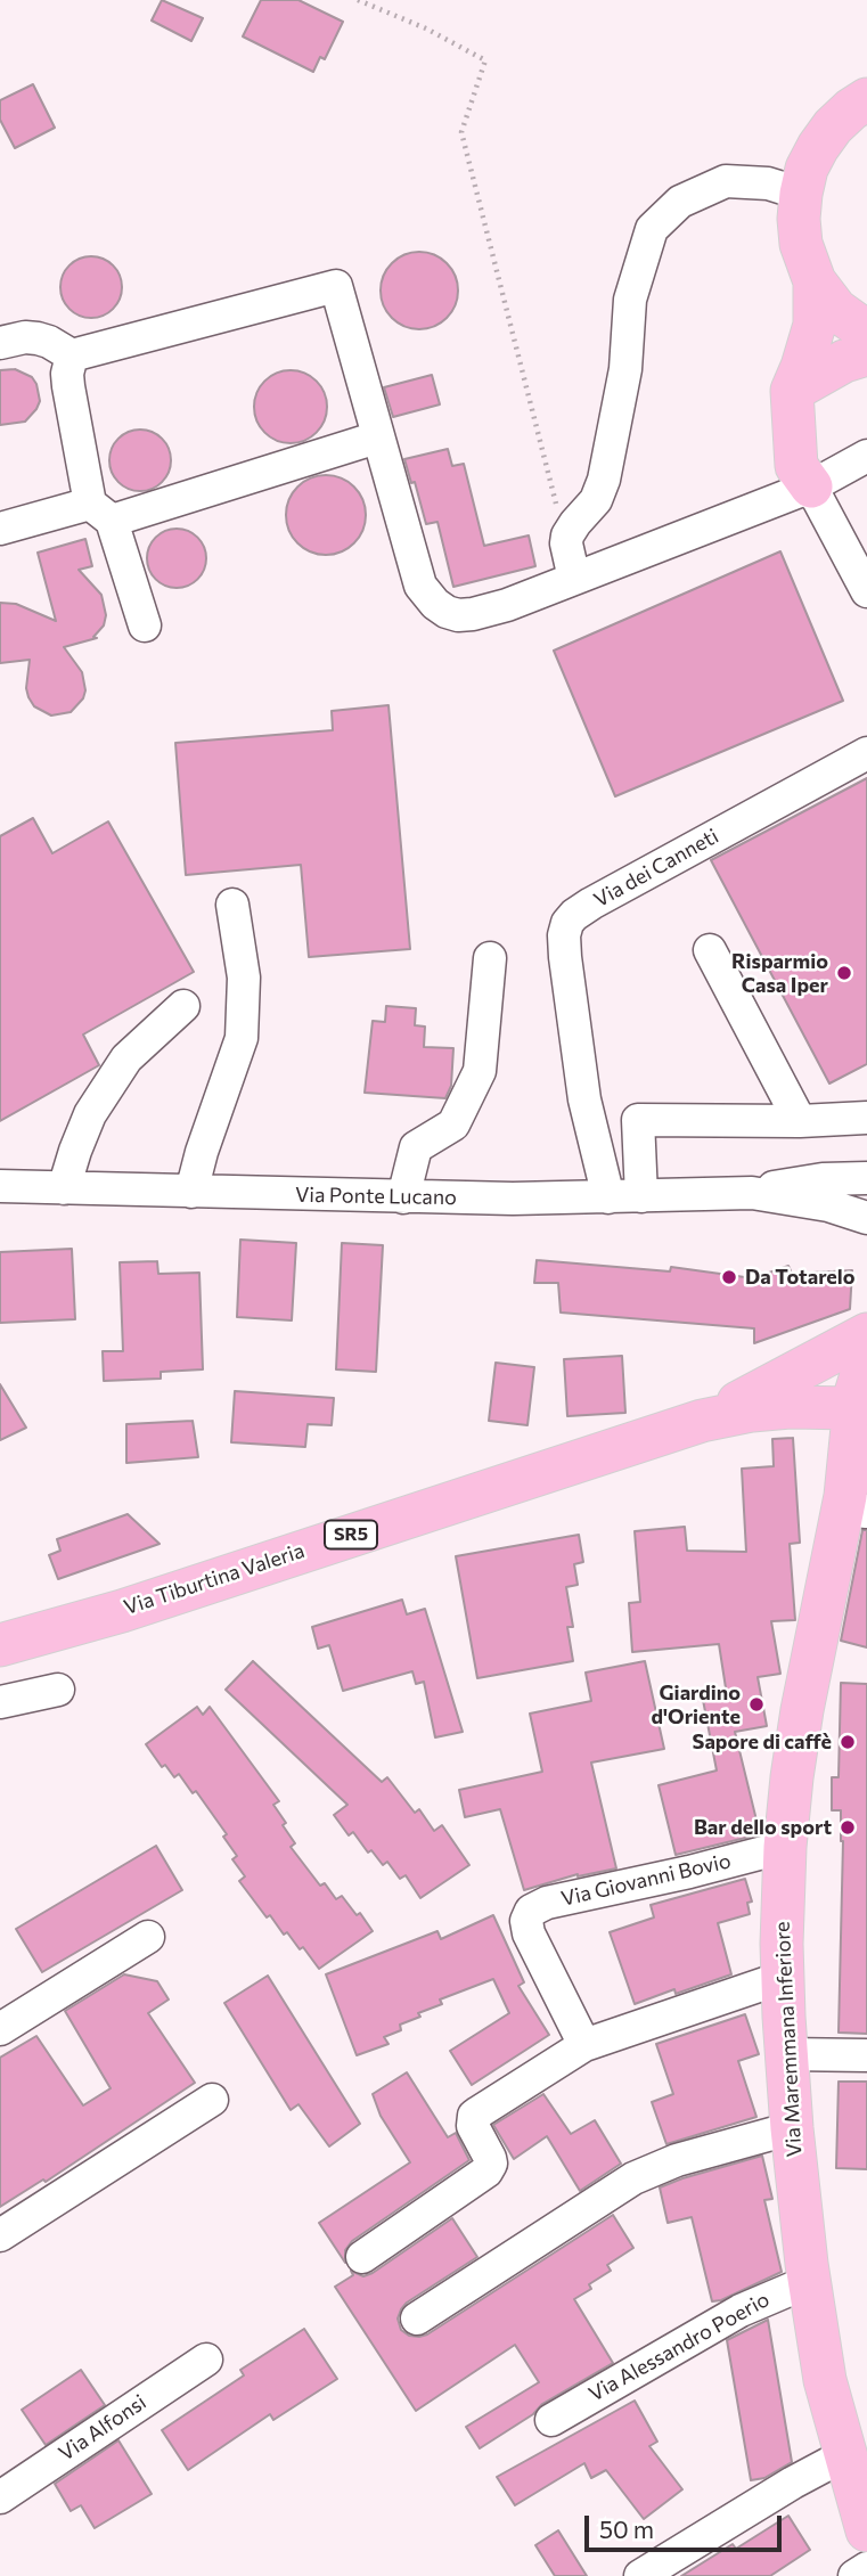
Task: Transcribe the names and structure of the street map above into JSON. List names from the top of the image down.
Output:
{
  "streets": {
    "main road": ["SR5", "Via Tiburtina Valeria", "Via Maremmana Inferiore"],
    "street": [
      "Via dei Canneti",
      "Via Ponte Lucano",
      "Via Giovanni Bovio",
      "Via Alessandro Poerio",
      "Via Alfonsi"
    ]
  },
  "crossings": [
    ["Via dei Canneti", "Via Ponte Lucano"],
    ["Via Tiburtina Valeria", "Via Maremmana Inferiore"],
    ["Via Giovanni Bovio", "Via Maremmana Inferiore"],
    ["Via Maremmana Inferiore", "Via Alessandro Poerio"]
  ],
  "places": [
    "Risparmio Casa Iper",
    "Da Totarelo",
    "Giardino d'Oriente",
    "Sapore di caffè",
    "Bar dello sport"
  ],
  "scale_bar": "50 m"
}
